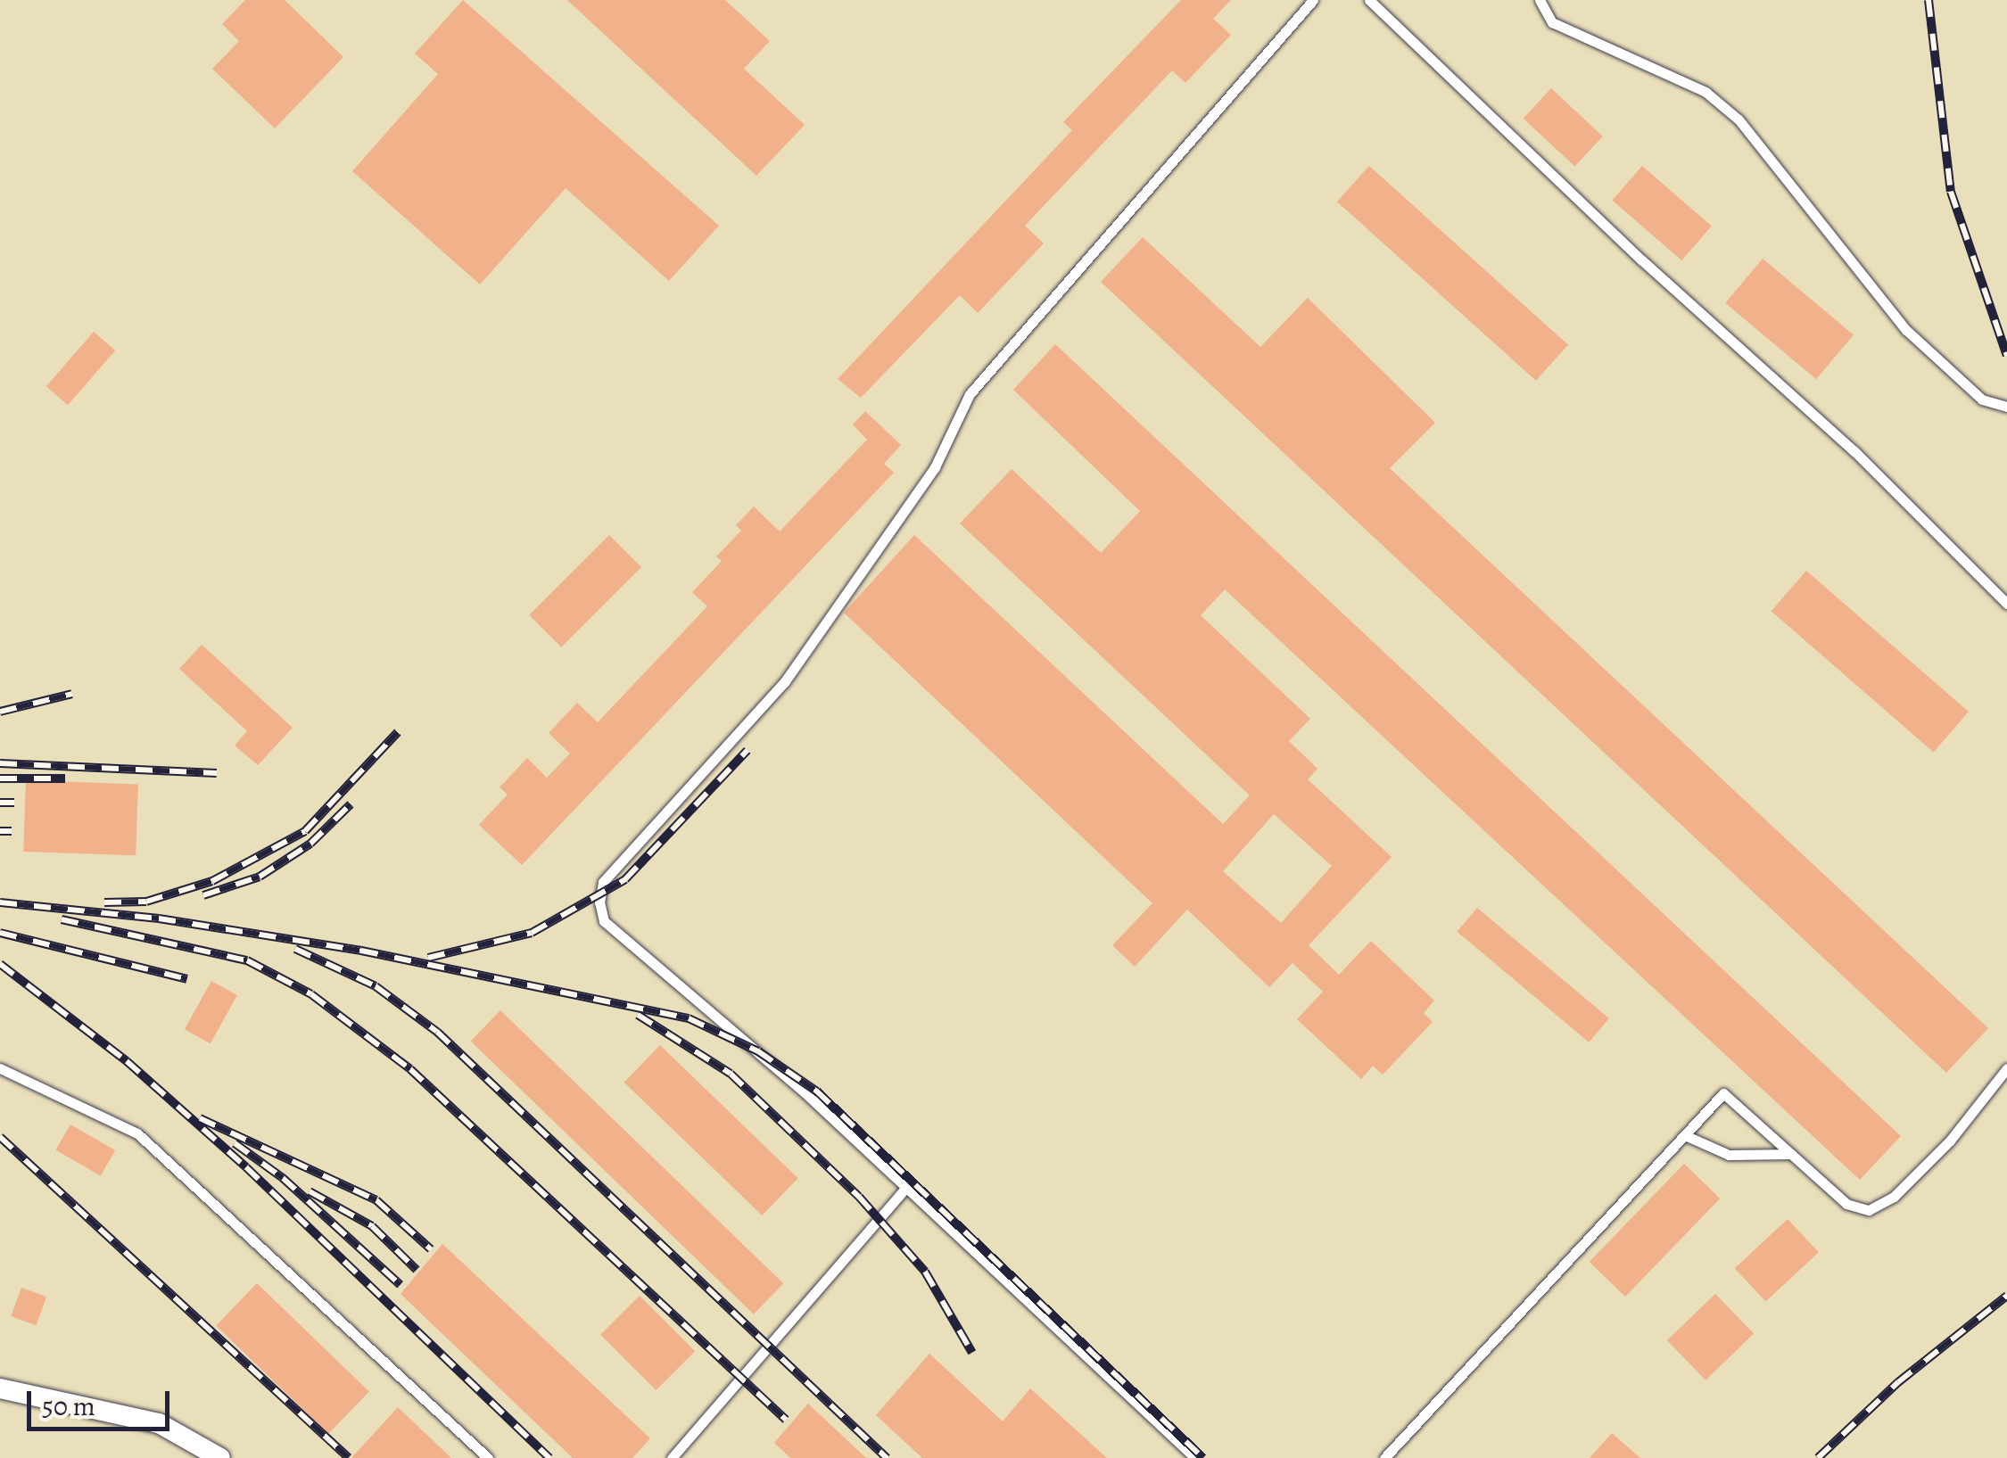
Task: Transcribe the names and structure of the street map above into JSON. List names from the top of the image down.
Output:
{
  "scale_bar": "50 m"
}
